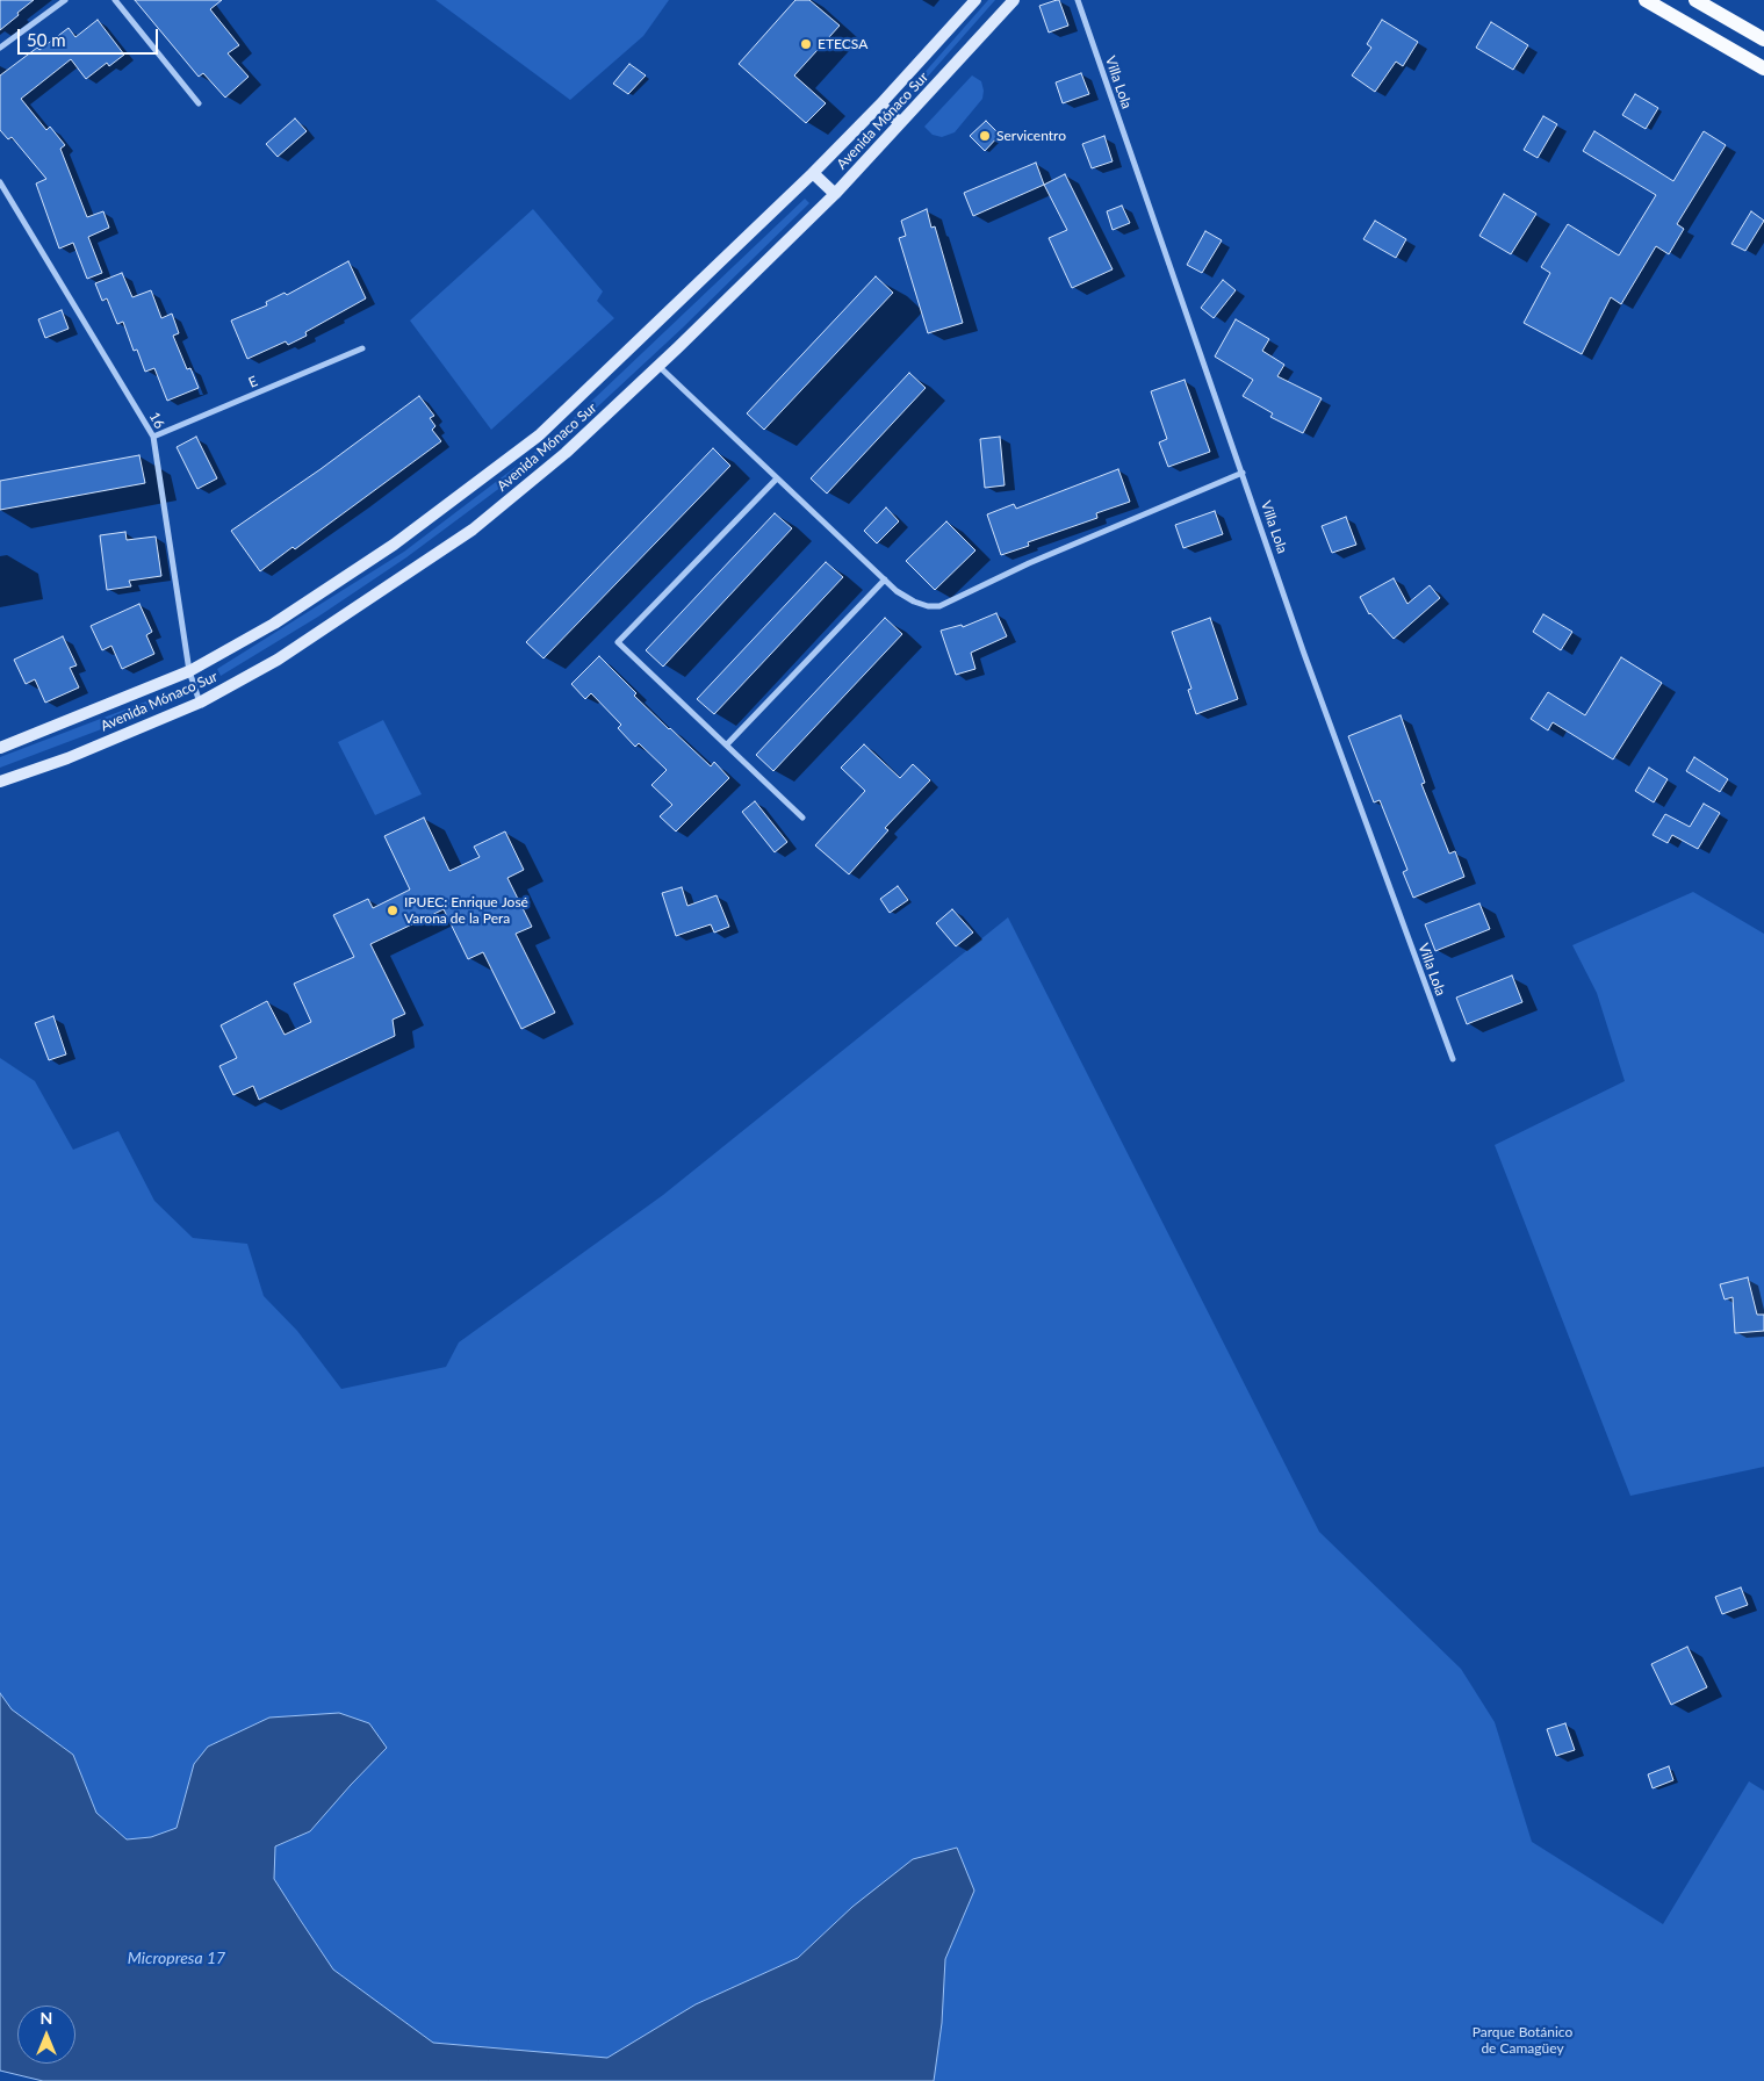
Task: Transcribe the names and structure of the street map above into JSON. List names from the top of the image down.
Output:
{
  "streets": {
    "main road": ["Avenida Mónaco Sur"],
    "street": ["Villa Lola", "E", "16"]
  },
  "crossings": [
    ["Avenida Mónaco Sur", "16"],
    ["E", "16"]
  ],
  "water": ["Micropresa 17"],
  "parks": ["Parque Botánico de Camagüey"],
  "places": ["ETECSA", "Servicentro", "IPUEC: Enrique José Varona de la Pera"],
  "scale_bar": "50 m",
  "north": "top"
}
